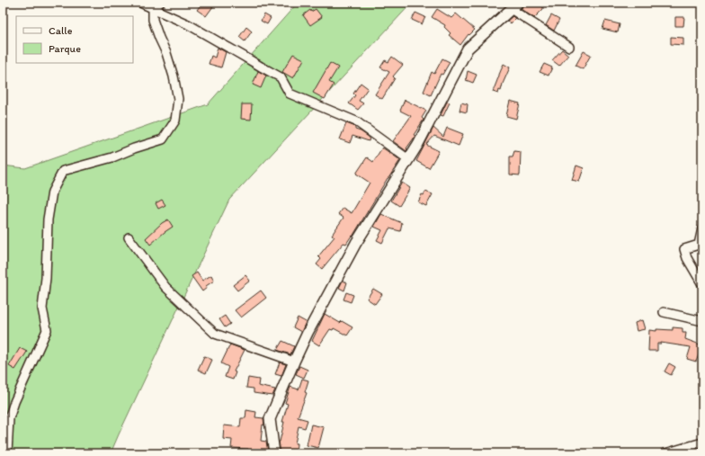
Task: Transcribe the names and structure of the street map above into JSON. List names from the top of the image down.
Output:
{
  "legend": ["Calle", "Parque"]
}
